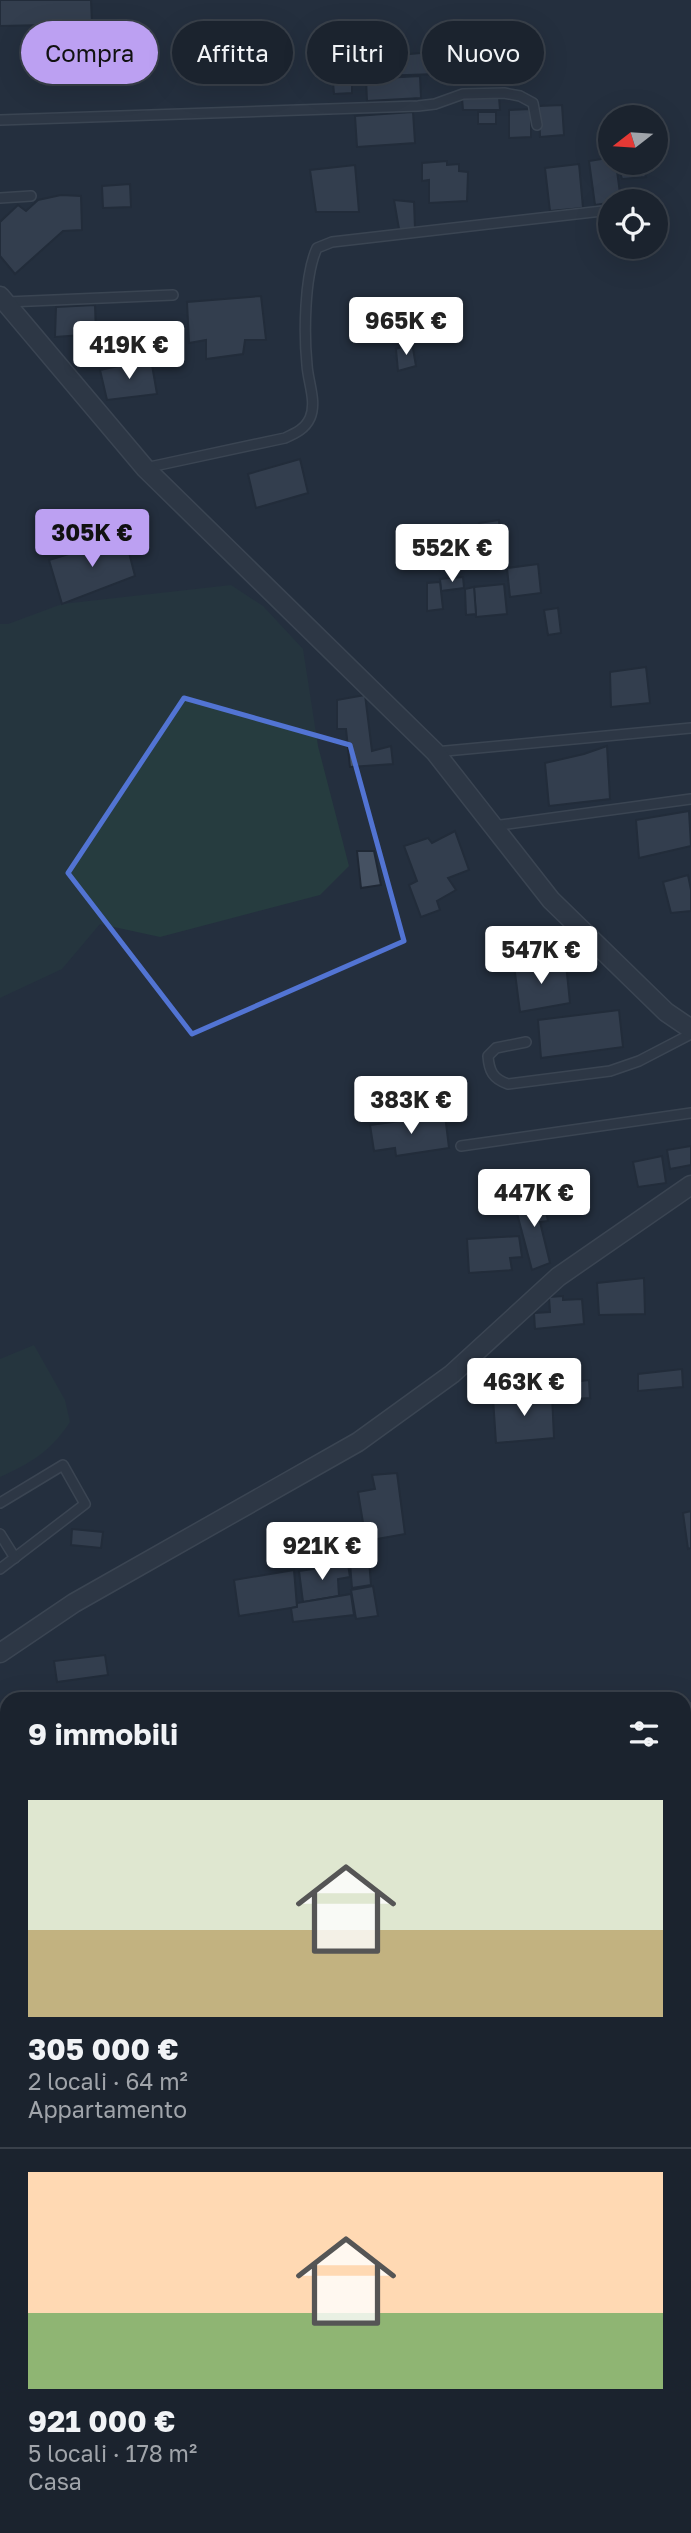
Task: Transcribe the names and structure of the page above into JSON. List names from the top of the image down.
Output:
{
  "north": "left",
  "page": {
    "chip": [
      "Compra",
      "Affitta",
      "Filtri",
      "Nuovo"
    ],
    "price": [
      "965K €",
      "419K €",
      "305K €",
      "552K €",
      "547K €",
      "383K €",
      "447K €",
      "463K €",
      "921K €"
    ],
    "heading": "9 immobili",
    "list": [
      {
        "name": "305 000 €",
        "note": "2 locali · 64 m² · Appartamento"
      },
      {
        "name": "921 000 €",
        "note": "5 locali · 178 m² · Casa"
      }
    ]
  }
}
